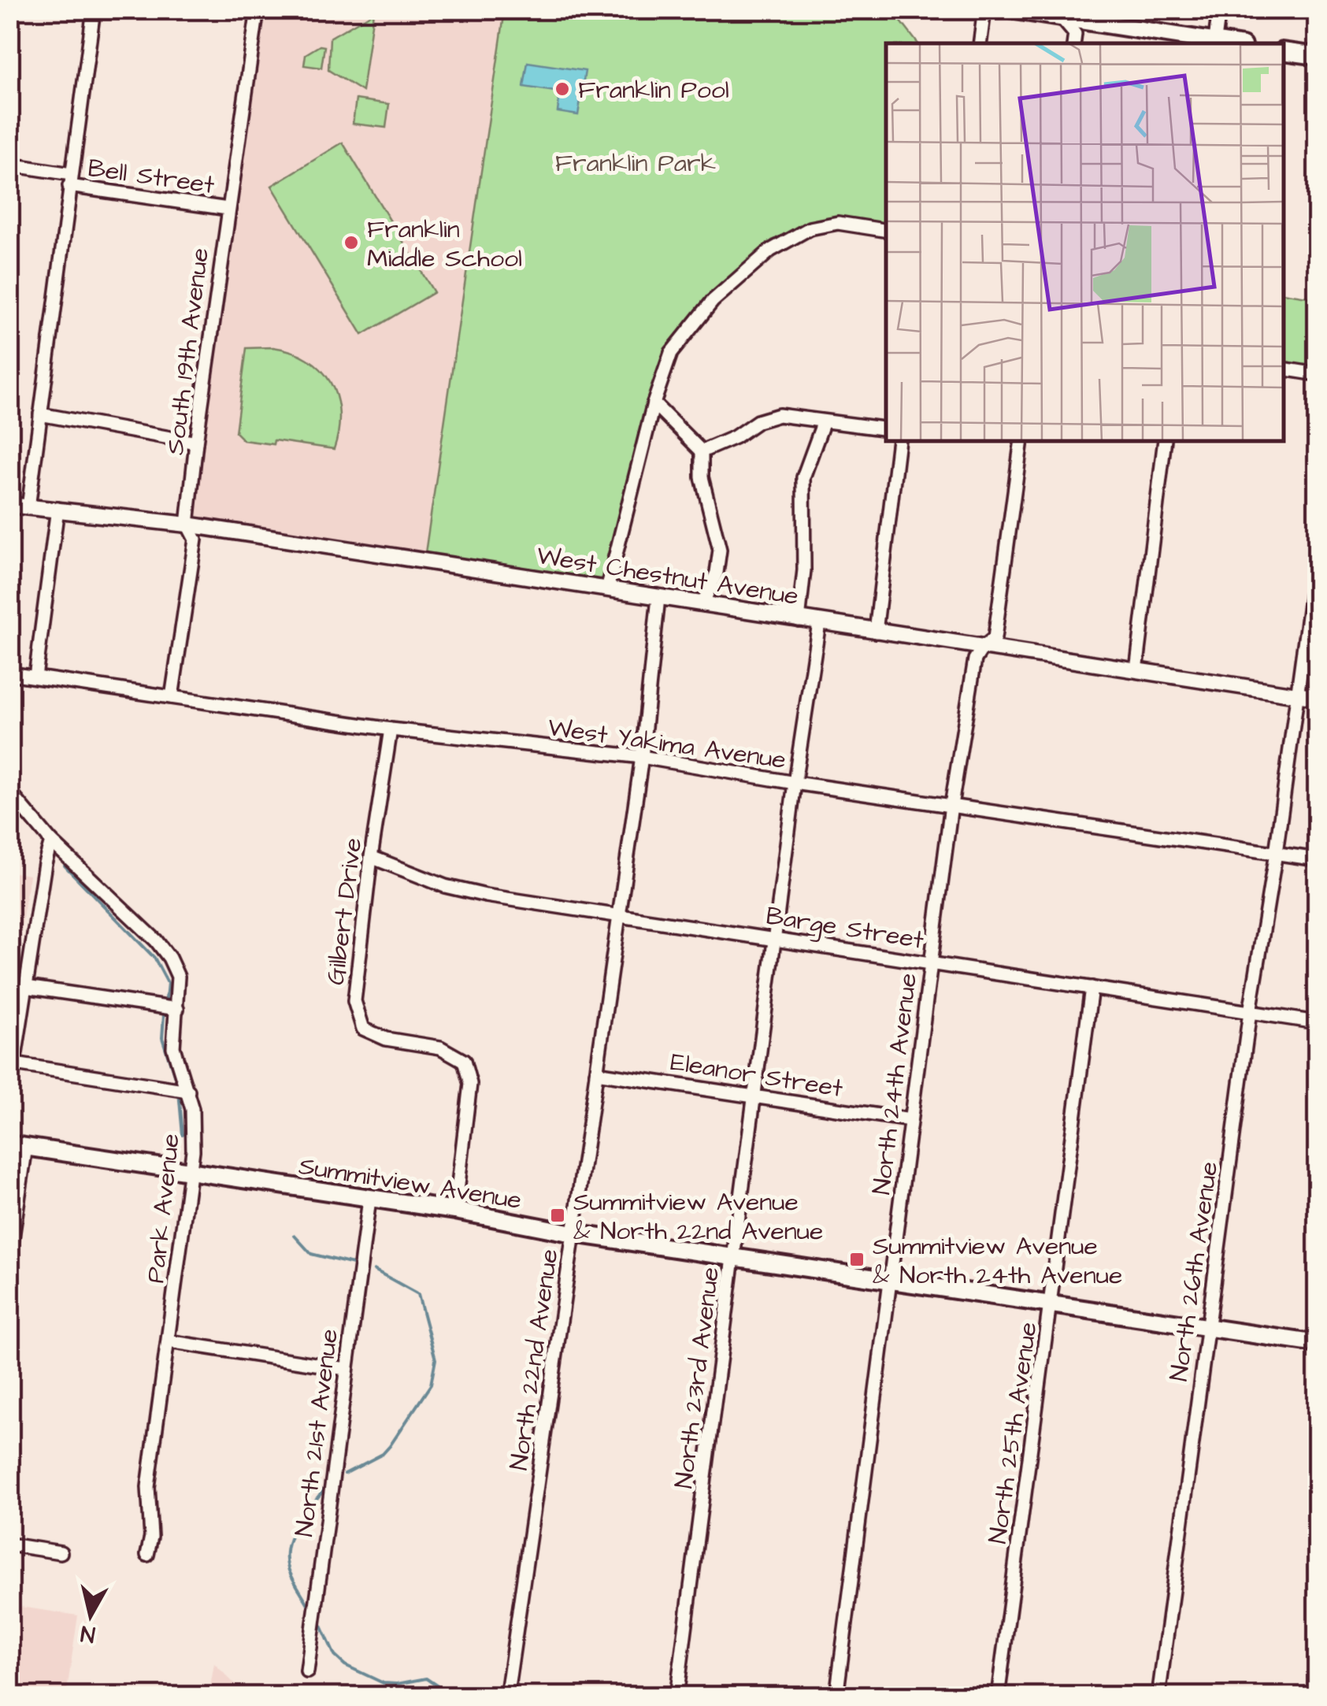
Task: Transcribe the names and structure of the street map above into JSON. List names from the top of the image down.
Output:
{
  "streets": {
    "main road": ["Summitview Avenue"],
    "street": [
      "Bell Street",
      "South 19th Avenue",
      "West Chestnut Avenue",
      "West Yakima Avenue",
      "Gilbert Drive",
      "Barge Street",
      "Eleanor Street",
      "North 24th Avenue",
      "Park Avenue",
      "North 26th Avenue",
      "North 22nd Avenue",
      "North 23rd Avenue",
      "North 21st Avenue",
      "North 25th Avenue"
    ]
  },
  "crossings": [
    ["Bell Street", "South 19th Avenue"],
    ["South 19th Avenue", "West Chestnut Avenue"],
    ["South 19th Avenue", "West Yakima Avenue"],
    ["West Chestnut Avenue", "North 24th Avenue"],
    ["West Chestnut Avenue", "North 26th Avenue"],
    ["West Chestnut Avenue", "North 22nd Avenue"],
    ["West Chestnut Avenue", "North 23rd Avenue"],
    ["West Yakima Avenue", "Gilbert Drive"],
    ["West Yakima Avenue", "North 24th Avenue"],
    ["West Yakima Avenue", "North 26th Avenue"],
    ["West Yakima Avenue", "North 22nd Avenue"],
    ["West Yakima Avenue", "North 23rd Avenue"],
    ["Gilbert Drive", "Barge Street"],
    ["Gilbert Drive", "Summitview Avenue"],
    ["Barge Street", "North 24th Avenue"],
    ["Barge Street", "North 26th Avenue"],
    ["Barge Street", "North 22nd Avenue"],
    ["Barge Street", "North 23rd Avenue"],
    ["Barge Street", "North 25th Avenue"],
    ["Eleanor Street", "North 24th Avenue"],
    ["Eleanor Street", "North 22nd Avenue"],
    ["Eleanor Street", "North 23rd Avenue"],
    ["North 24th Avenue", "Summitview Avenue"],
    ["Summitview Avenue", "Park Avenue"],
    ["Summitview Avenue", "North 26th Avenue"],
    ["Summitview Avenue", "North 22nd Avenue"],
    ["Summitview Avenue", "North 23rd Avenue"],
    ["Summitview Avenue", "North 21st Avenue"],
    ["Summitview Avenue", "North 25th Avenue"]
  ],
  "parks": ["Franklin Park"],
  "places": {
    "other": ["Franklin Pool", "Franklin Middle School"],
    "transit": ["Summitview Avenue & North 22nd Avenue", "Summitview Avenue & North 24th Avenue"]
  },
  "north": "bottom"
}
